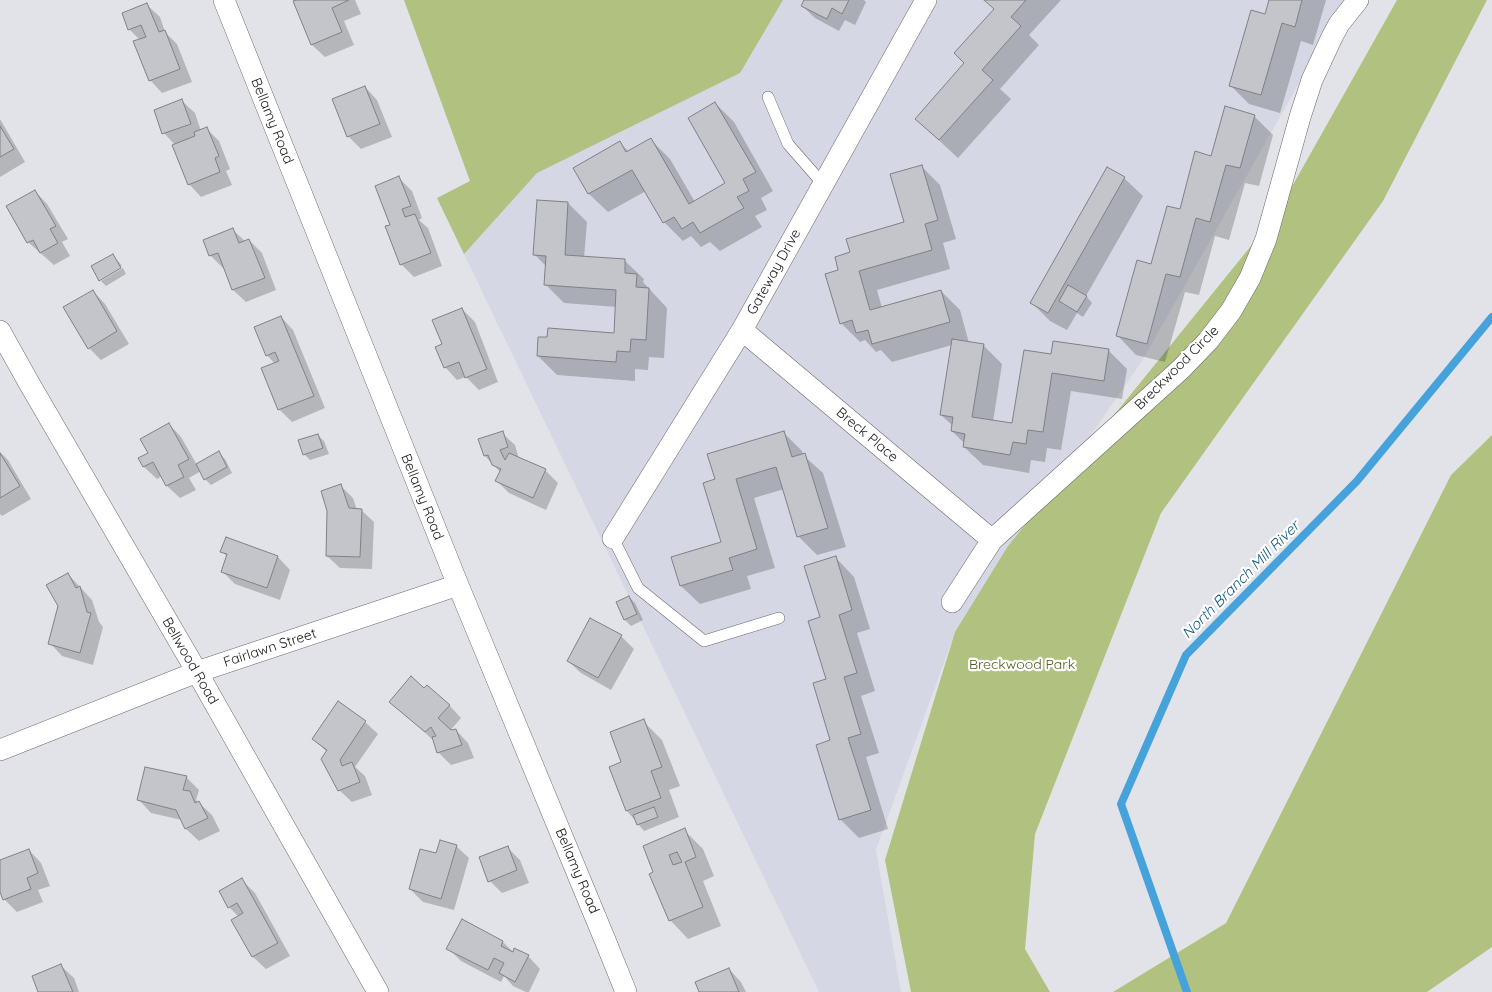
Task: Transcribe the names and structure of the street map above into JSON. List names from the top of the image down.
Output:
{
  "streets": {
    "street": [
      "Bellamy Road",
      "Gateway Drive",
      "Breckwood Circle",
      "Breck Place",
      "Fairlawn Street",
      "Bellwood Road"
    ]
  },
  "crossings": [
    ["Bellamy Road", "Fairlawn Street"],
    ["Gateway Drive", "Breck Place"],
    ["Breckwood Circle", "Breck Place"],
    ["Fairlawn Street", "Bellwood Road"]
  ],
  "water": ["North Branch Mill River"],
  "parks": ["Breckwood Park"]
}
